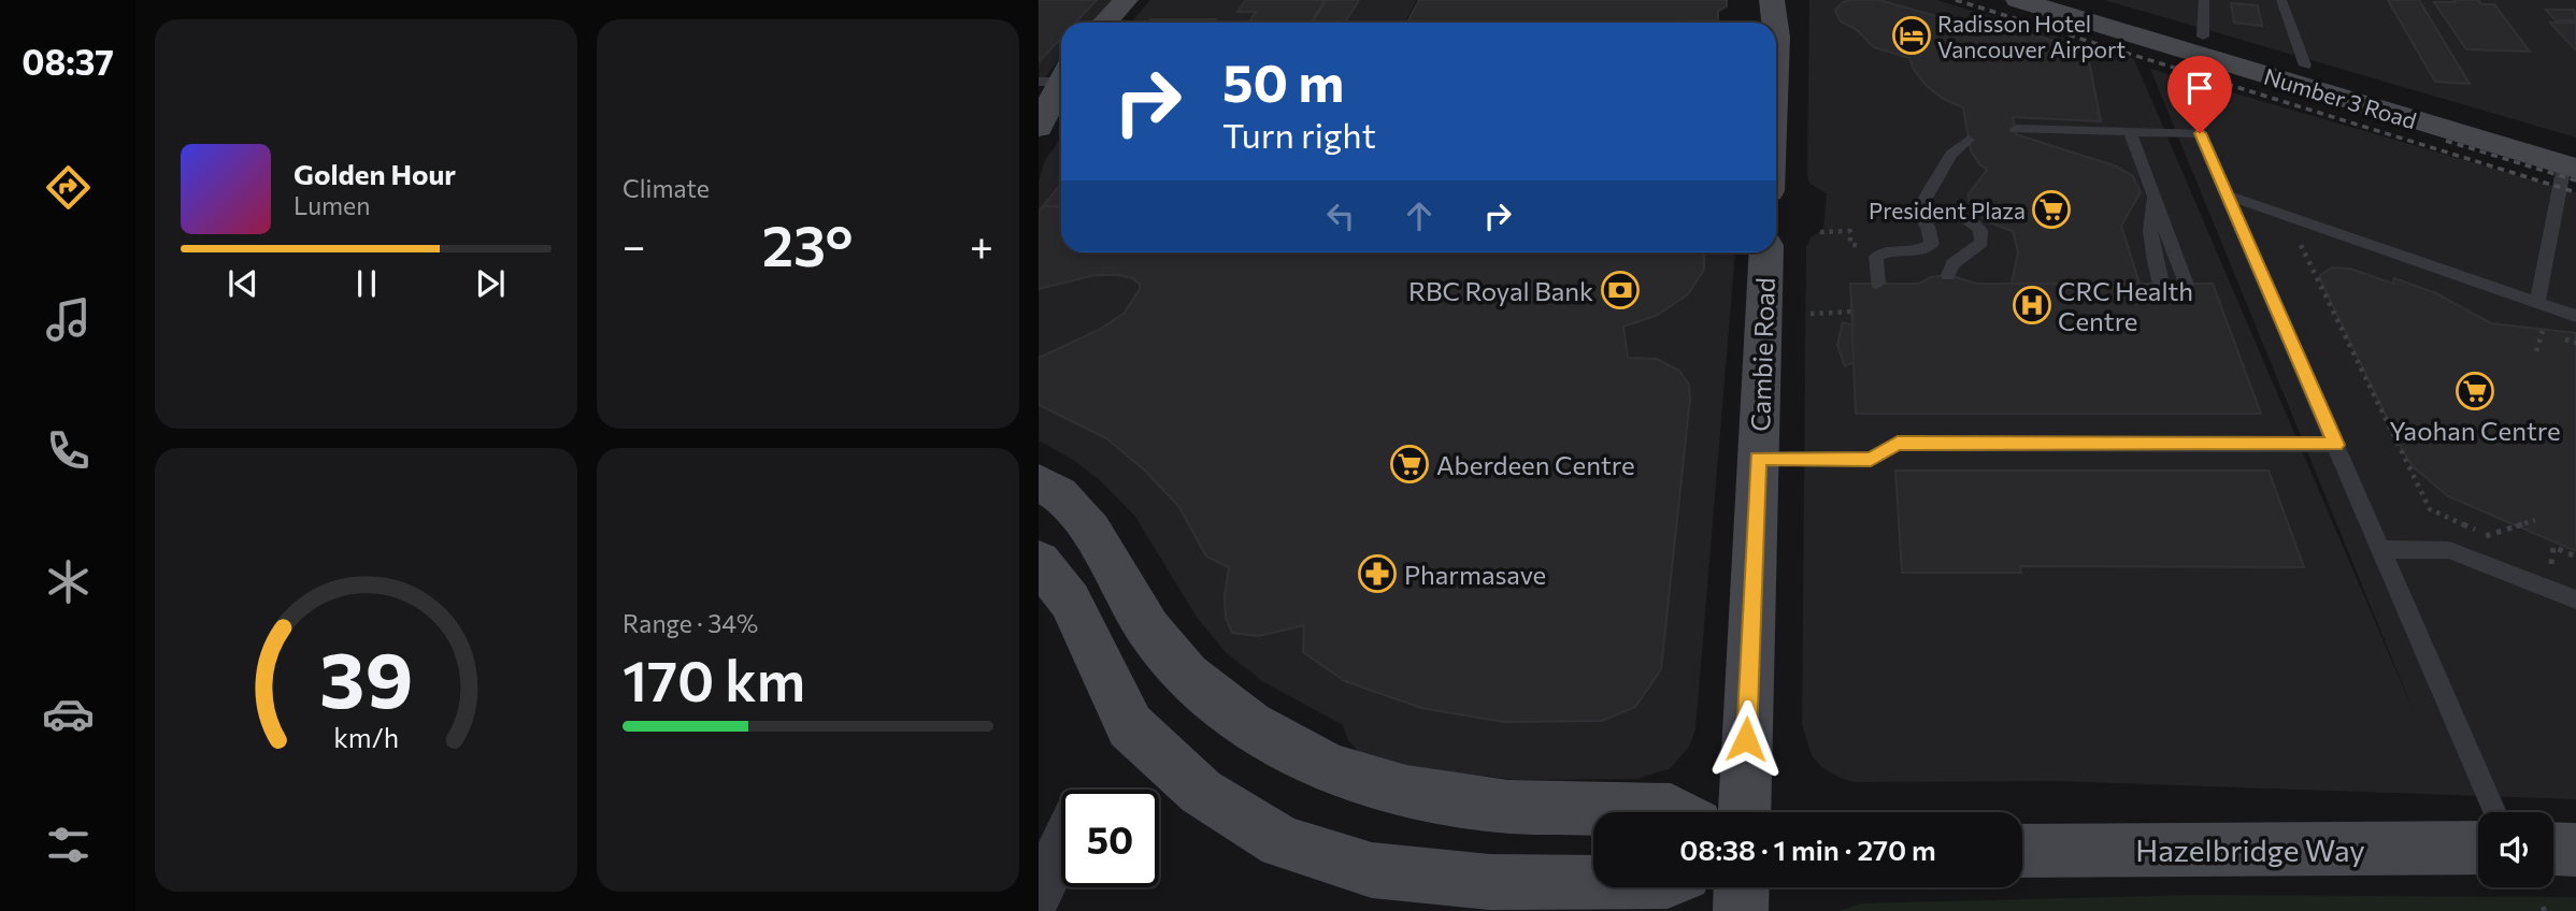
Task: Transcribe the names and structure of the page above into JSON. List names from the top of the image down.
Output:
{
  "streets": {
    "main road": ["Number 3 Road", "Cambie Road", "Hazelbridge Way"]
  },
  "places": {
    "hotel": ["Radisson Hotel Vancouver Airport"],
    "supermarket": ["President Plaza", "Yaohan Centre", "Aberdeen Centre"],
    "bank": ["RBC Royal Bank"],
    "hospital": ["CRC Health Centre"],
    "pharmacy": ["Pharmasave"]
  },
  "page": {
    "tabs": "08:37",
    "tile": [
      "Climate",
      ["Range · 34%", "170 km"]
    ],
    "turn": ["50 m", "Turn right"],
    "song": ["Golden Hour", "Lumen"],
    "heat": ["−", "23°", "+"],
    "limit": "50",
    "trip": "08:38 · 1 min · 270 m",
    "gauge": ["39", "km/h"]
  }
}
